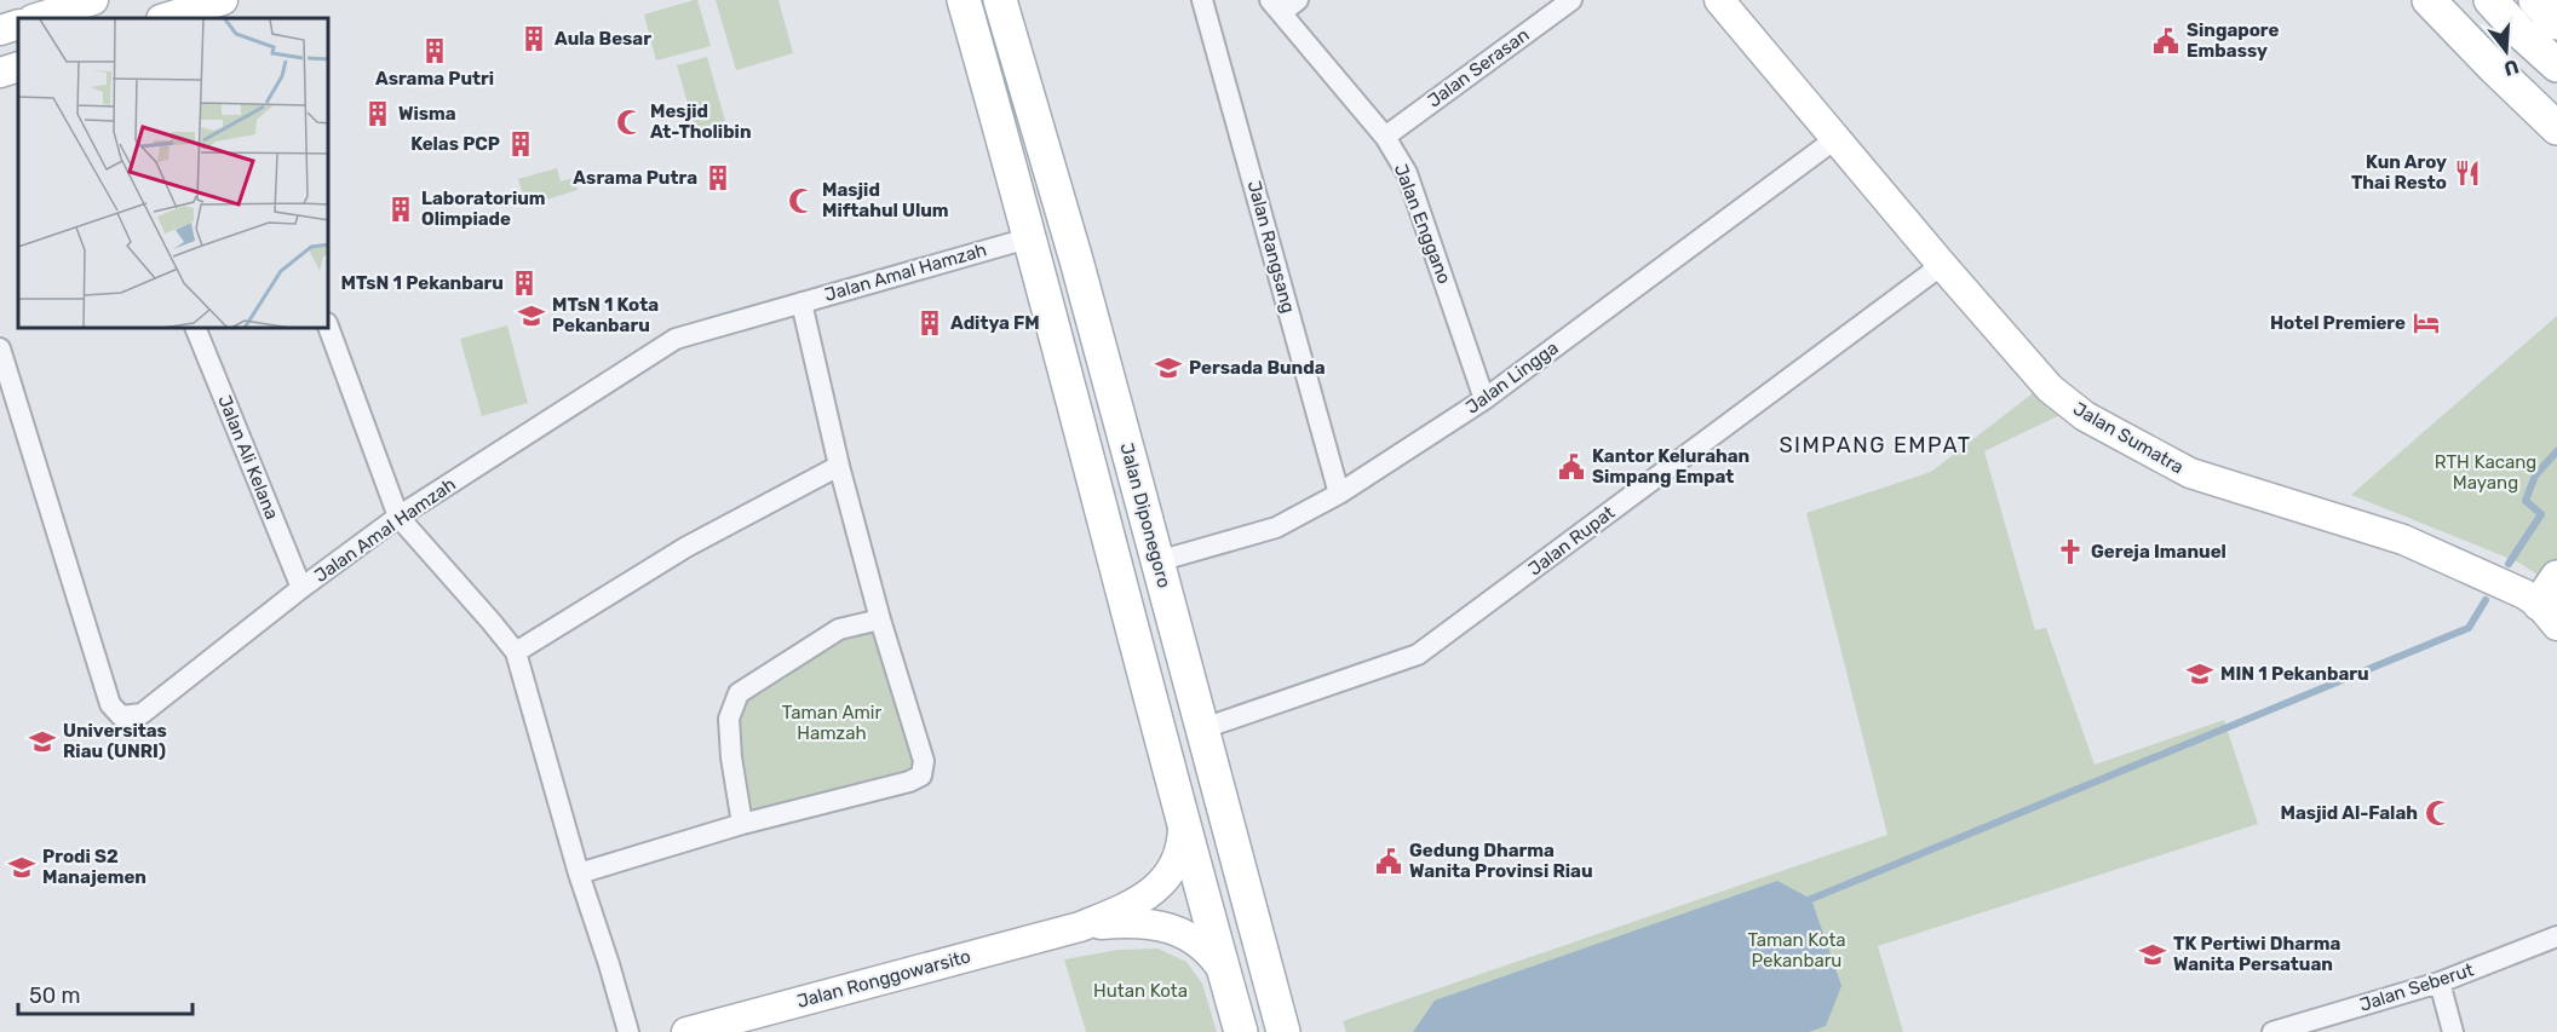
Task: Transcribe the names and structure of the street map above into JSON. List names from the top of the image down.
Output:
{
  "streets": {
    "main road": ["Jalan Diponegoro"],
    "street": [
      "Jalan Serasan",
      "Jalan Enggano",
      "Jalan Rangsang",
      "Jalan Amal Hamzah",
      "Jalan Lingga",
      "Jalan Sumatra",
      "Jalan Ali Kelana",
      "Jalan Rupat",
      "Jalan Ronggowarsito",
      "Jalan Seberut"
    ]
  },
  "crossings": [
    ["Jalan Serasan", "Jalan Enggano"],
    ["Jalan Enggano", "Jalan Lingga"],
    ["Jalan Rangsang", "Jalan Lingga"],
    ["Jalan Amal Hamzah", "Jalan Ali Kelana"],
    ["Jalan Lingga", "Jalan Sumatra"],
    ["Jalan Lingga", "Jalan Diponegoro"],
    ["Jalan Sumatra", "Jalan Rupat"],
    ["Jalan Diponegoro", "Jalan Rupat"]
  ],
  "districts": ["SIMPANG EMPAT"],
  "parks": [
    "RTH Kacang Mayang",
    "Taman Amir Hamzah",
    "Taman Kota Pekanbaru",
    "Hutan Kota"
  ],
  "places": {
    "building": [
      "Aula Besar",
      "Asrama Putri",
      "Wisma",
      "Kelas PCP",
      "Asrama Putra",
      "Laboratorium Olimpiade",
      "MTsN 1 Pekanbaru",
      "Aditya FM"
    ],
    "public building": ["Singapore Embassy", "Kantor Kelurahan Simpang Empat", "Gedung Dharma Wanita Provinsi Riau"],
    "mosque": ["Mesjid At-Tholibin", "Masjid Miftahul Ulum", "Masjid Al-Falah"],
    "restaurant": ["Kun Aroy Thai Resto"],
    "school or university": [
      "MTsN 1 Kota Pekanbaru",
      "Persada Bunda",
      "MIN 1 Pekanbaru",
      "Universitas Riau (UNRI)",
      "Prodi S2 Manajemen",
      "TK Pertiwi Dharma Wanita Persatuan"
    ],
    "hotel": ["Hotel Premiere"],
    "church": ["Gereja Imanuel"]
  },
  "scale_bar": "50 m",
  "north": "bottom"
}
